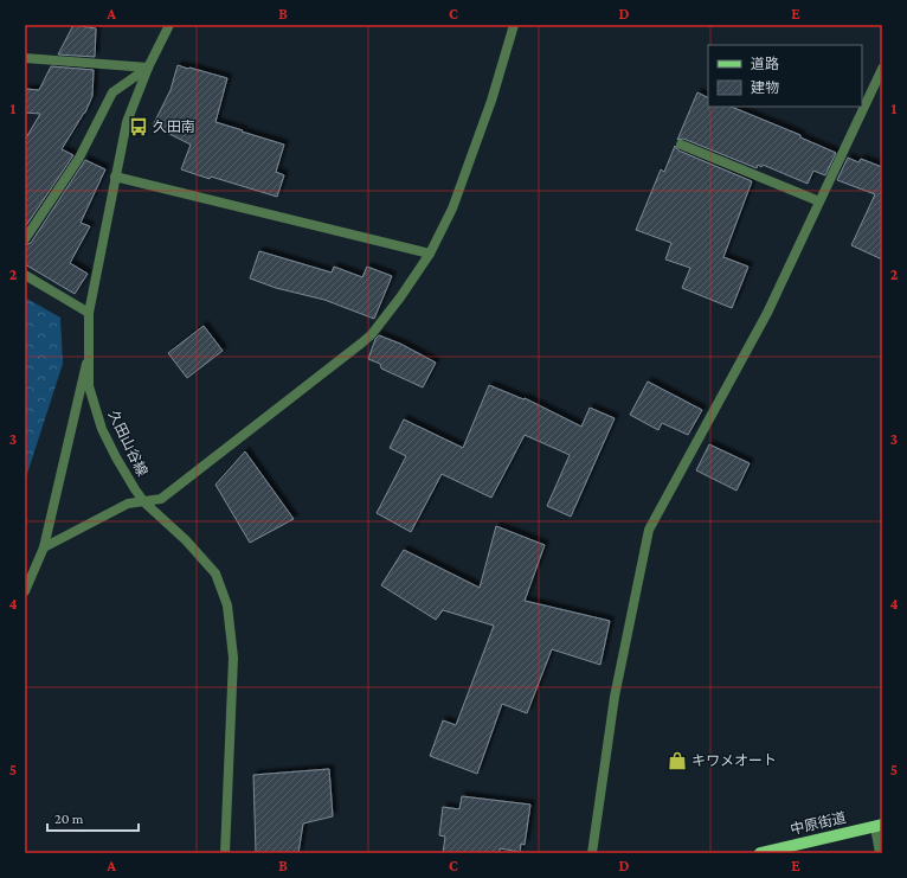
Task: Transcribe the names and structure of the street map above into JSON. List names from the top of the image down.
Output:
{
  "streets": {
    "main road": ["中原街道"],
    "street": ["久田山谷線"]
  },
  "places": {
    "bus stop": ["久田南"],
    "shop": ["キワメオート"]
  },
  "legend": ["道路", "建物"],
  "scale_bar": "20 m",
  "grid": {
    "columns": [
      "A",
      "B",
      "C",
      "D",
      "E"
    ],
    "rows": [
      "1",
      "2",
      "3",
      "4",
      "5"
    ]
  }
}
